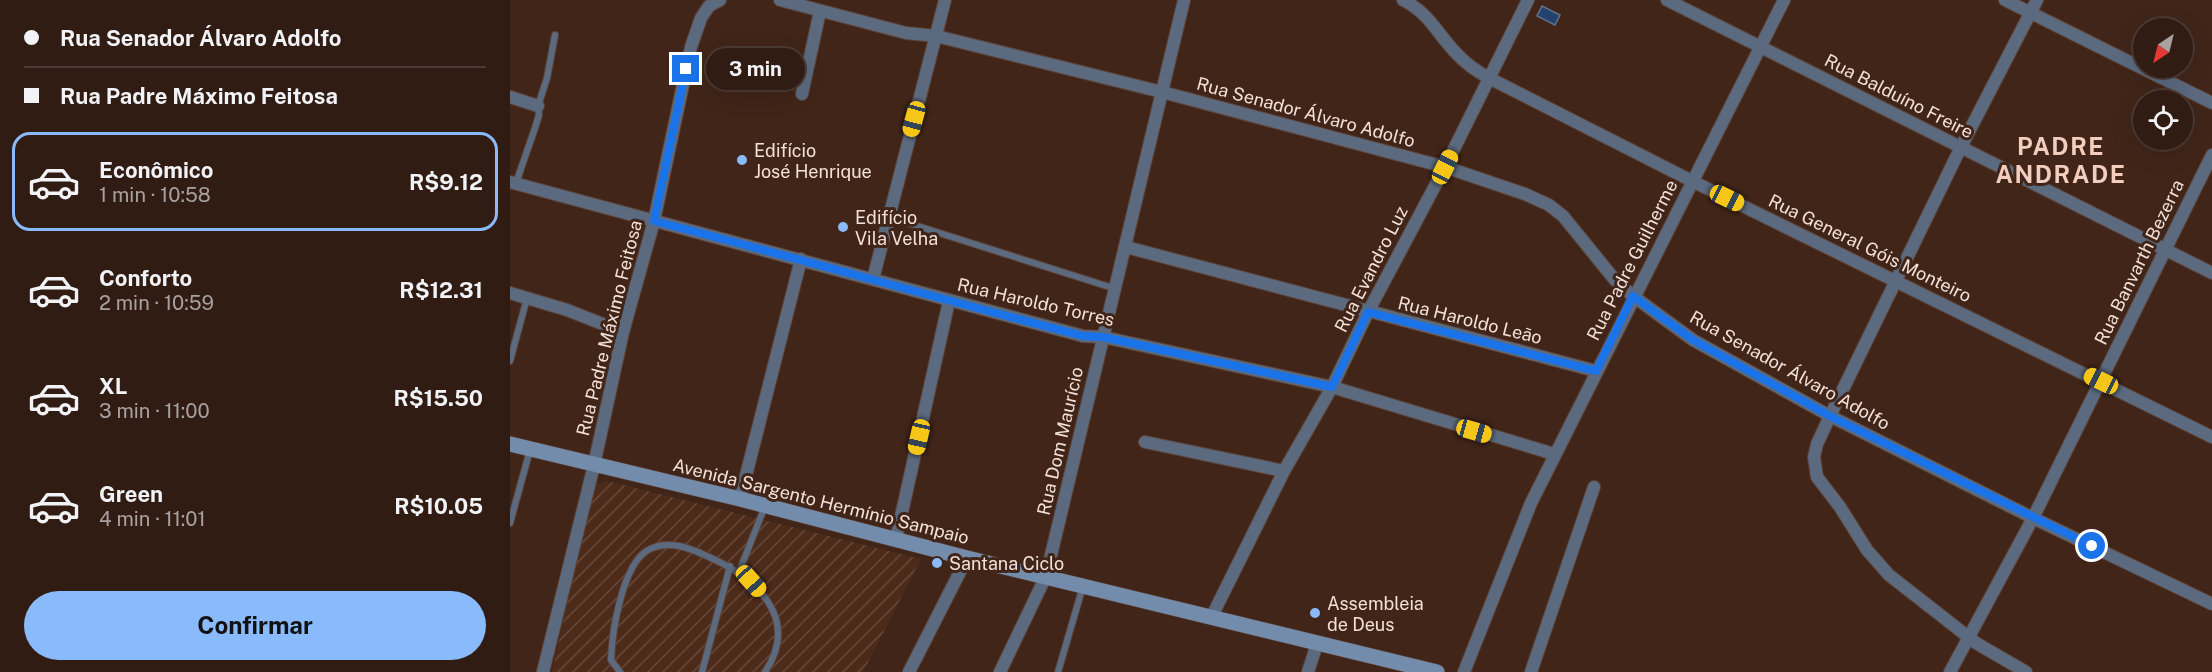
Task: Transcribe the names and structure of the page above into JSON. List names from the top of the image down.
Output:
{
  "streets": {
    "main road": ["Avenida Sargento Hermínio Sampaio"],
    "street": [
      "Rua Balduíno Freire",
      "Rua Senador Álvaro Adolfo",
      "Rua General Góis Monteiro",
      "Rua Padre Guilherme",
      "Rua Banvarth Bezerra",
      "Rua Evandro Luz",
      "Rua Haroldo Torres",
      "Rua Haroldo Leão",
      "Rua Padre Máximo Feitosa",
      "Rua Dom Maurício"
    ]
  },
  "crossings": [
    ["Rua Balduíno Freire", "Rua Padre Guilherme"],
    ["Rua Balduíno Freire", "Rua Banvarth Bezerra"],
    ["Rua Senador Álvaro Adolfo", "Rua Padre Guilherme"],
    ["Rua Senador Álvaro Adolfo", "Rua Banvarth Bezerra"],
    ["Rua Senador Álvaro Adolfo", "Rua Evandro Luz"],
    ["Rua Senador Álvaro Adolfo", "Rua Dom Maurício"],
    ["Rua General Góis Monteiro", "Rua Padre Guilherme"],
    ["Rua General Góis Monteiro", "Rua Banvarth Bezerra"],
    ["Rua General Góis Monteiro", "Rua Evandro Luz"],
    ["Rua Padre Guilherme", "Rua Haroldo Torres"],
    ["Rua Padre Guilherme", "Rua Haroldo Leão"],
    ["Rua Evandro Luz", "Rua Haroldo Torres"],
    ["Rua Evandro Luz", "Rua Haroldo Leão"],
    ["Rua Evandro Luz", "Avenida Sargento Hermínio Sampaio"],
    ["Rua Haroldo Torres", "Rua Padre Máximo Feitosa"],
    ["Rua Haroldo Torres", "Rua Dom Maurício"],
    ["Rua Haroldo Leão", "Rua Dom Maurício"],
    ["Rua Padre Máximo Feitosa", "Avenida Sargento Hermínio Sampaio"],
    ["Rua Dom Maurício", "Avenida Sargento Hermínio Sampaio"]
  ],
  "districts": ["PADRE ANDRADE"],
  "places": [
    "Edifício José Henrique",
    "Edifício Vila Velha",
    "Santana Ciclo",
    "Assembleia de Deus"
  ],
  "north": "bottom left",
  "page": {
    "banner": ["Rua Senador Álvaro Adolfo", "Rua Padre Máximo Feitosa"],
    "bubble": "3 min",
    "list": [
      {
        "name": "Econômico",
        "note": "1 min · 10:58",
        "value": "R$9.12"
      },
      {
        "name": "Conforto",
        "note": "2 min · 10:59",
        "value": "R$12.31"
      },
      {
        "name": "XL",
        "note": "3 min · 11:00",
        "value": "R$15.50"
      },
      {
        "name": "Green",
        "note": "4 min · 11:01",
        "value": "R$10.05"
      }
    ],
    "buttons": "Confirmar"
  }
}
